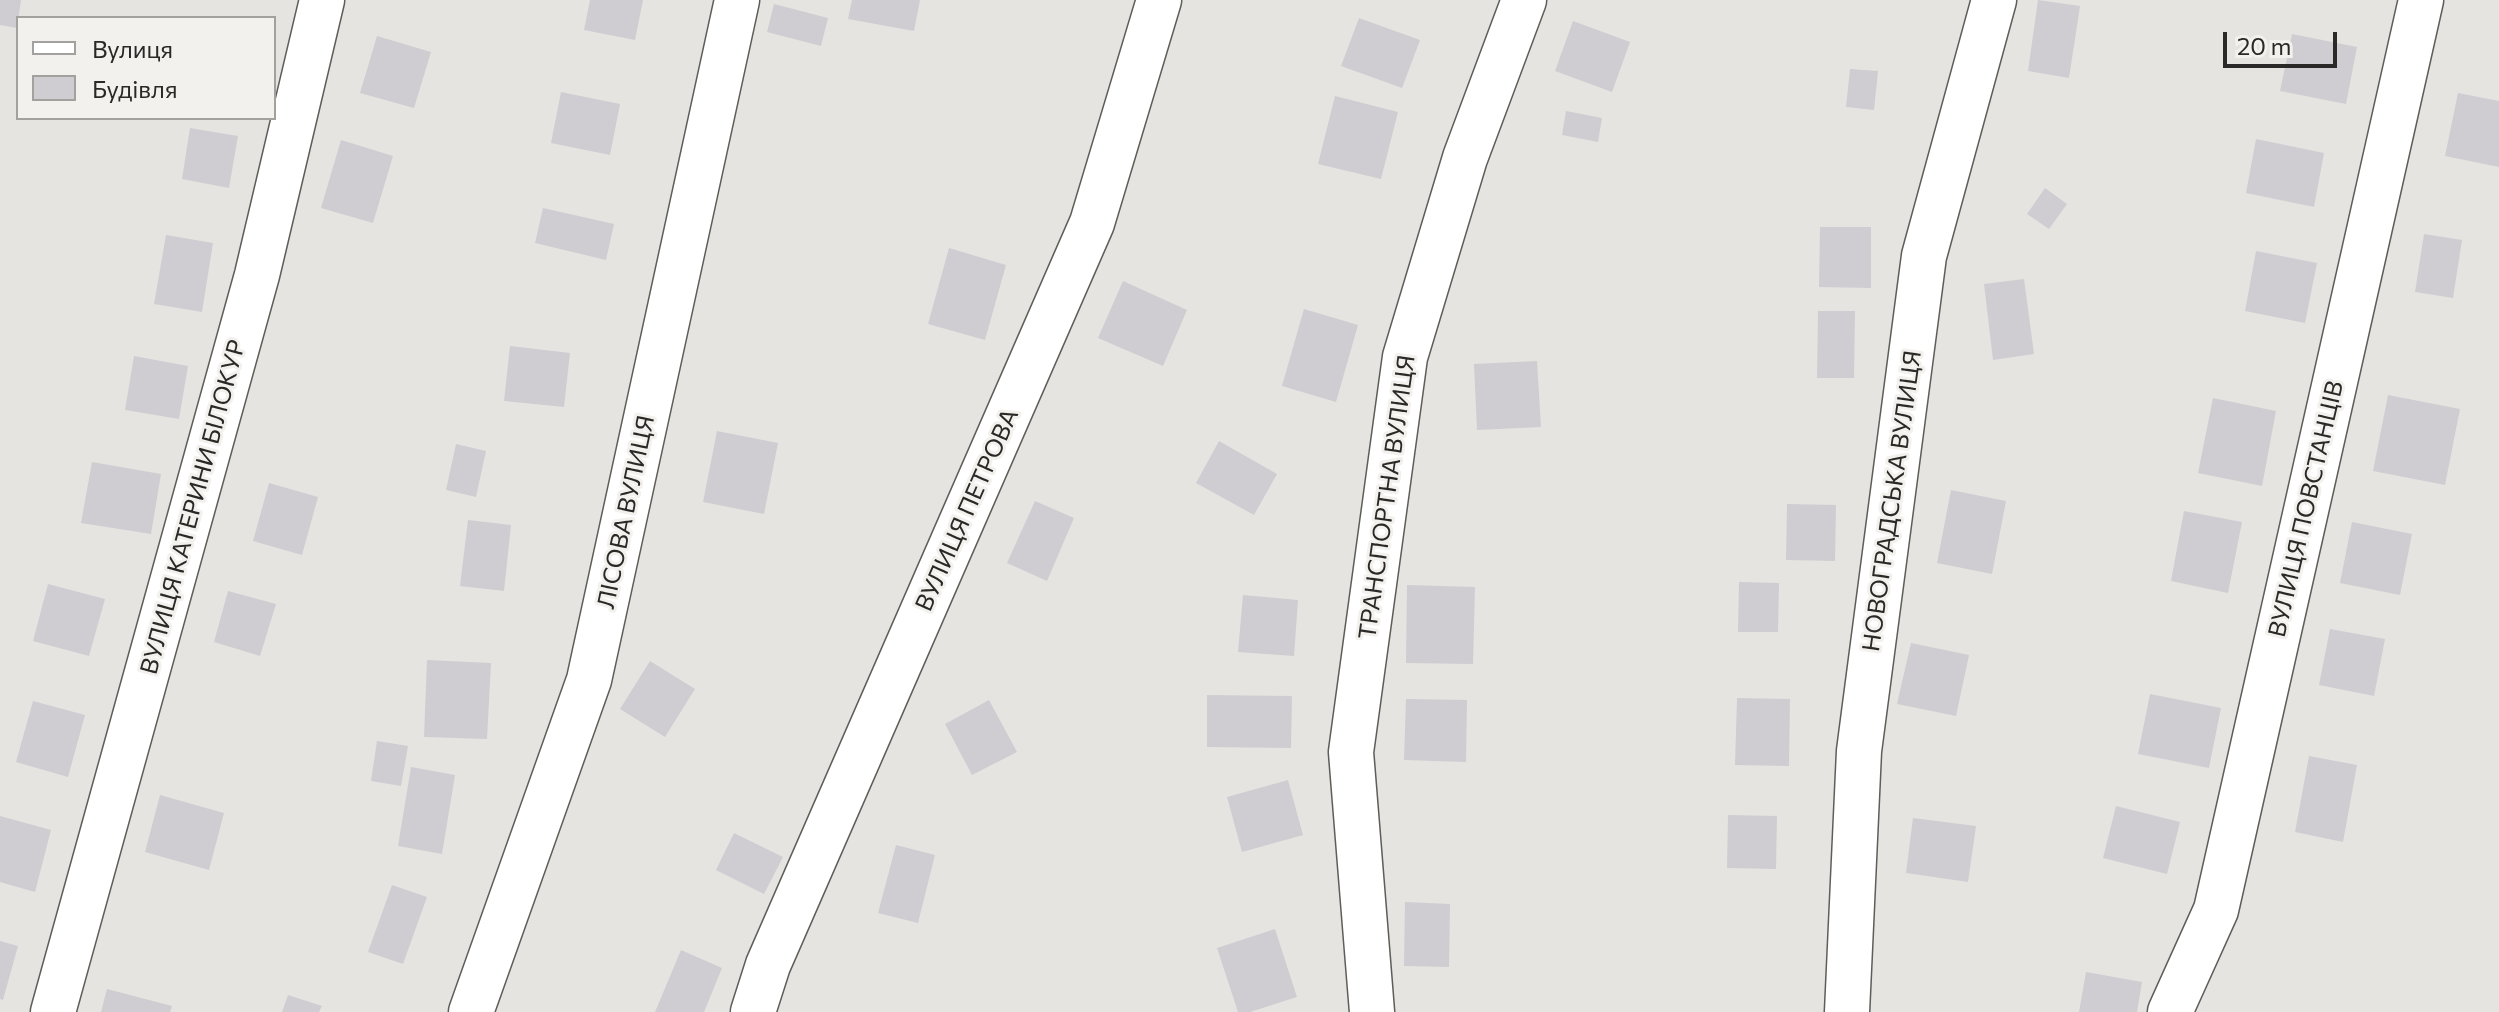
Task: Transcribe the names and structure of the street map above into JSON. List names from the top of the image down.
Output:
{
  "streets": {
    "street": [
      "ТРАНСПОРТНА ВУЛИЦЯ",
      "НОВОГРАДСЬКА ВУЛИЦЯ",
      "ВУЛИЦЯ КАТЕРИНИ БІЛОКУР",
      "ВУЛИЦЯ ПОВСТАНЦІВ",
      "ВУЛИЦЯ ПЕТРОВА",
      "ЛІСОВА ВУЛИЦЯ"
    ]
  },
  "legend": ["Вулиця", "Будівля"],
  "scale_bar": "20 m"
}
